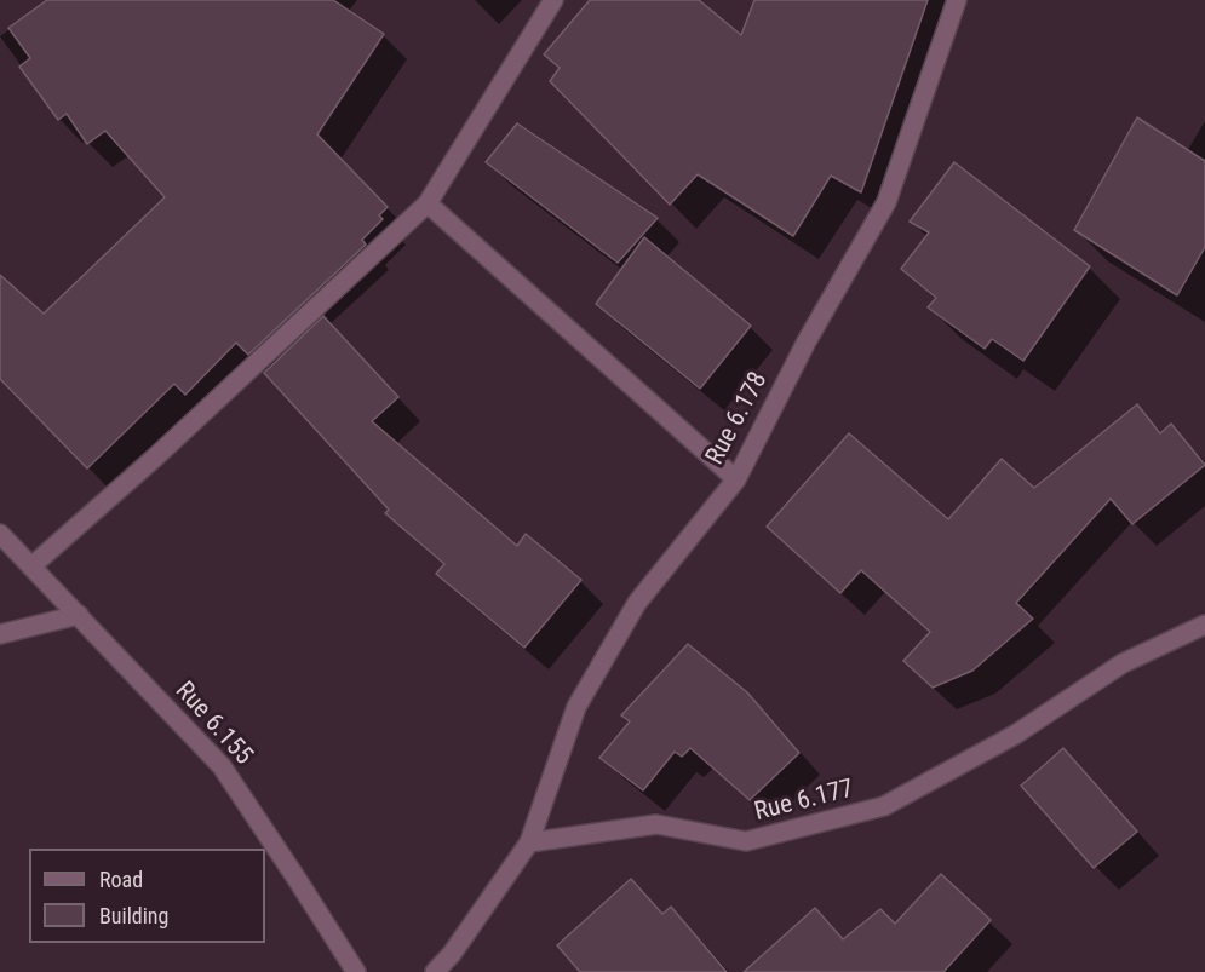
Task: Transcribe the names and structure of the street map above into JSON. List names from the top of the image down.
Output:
{
  "streets": {
    "street": ["Rue 6.178", "Rue 6.155", "Rue 6.177"]
  },
  "crossings": [
    ["Rue 6.178", "Rue 6.177"]
  ],
  "legend": ["Road", "Building"]
}
